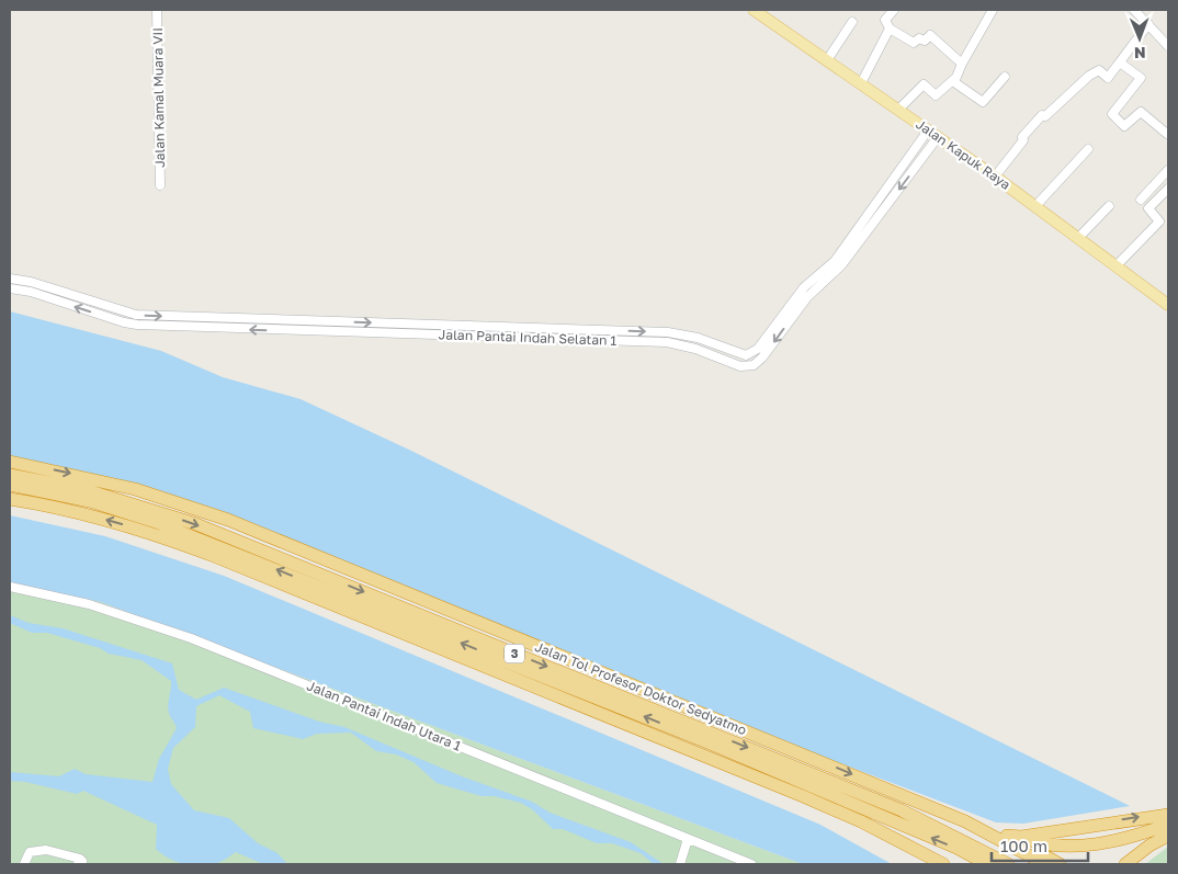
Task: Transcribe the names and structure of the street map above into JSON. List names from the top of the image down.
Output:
{
  "streets": {
    "highway": ["3", "Jalan Tol Profesor Doktor Sedyatmo"],
    "main road": ["Jalan Kapuk Raya"],
    "street": ["Jalan Kamal Muara VII", "Jalan Pantai Indah Selatan 1", "Jalan Pantai Indah Utara 1"]
  },
  "crossings": [
    ["Jalan Kapuk Raya", "Jalan Pantai Indah Selatan 1"]
  ],
  "scale_bar": "100 m",
  "north": "bottom"
}
